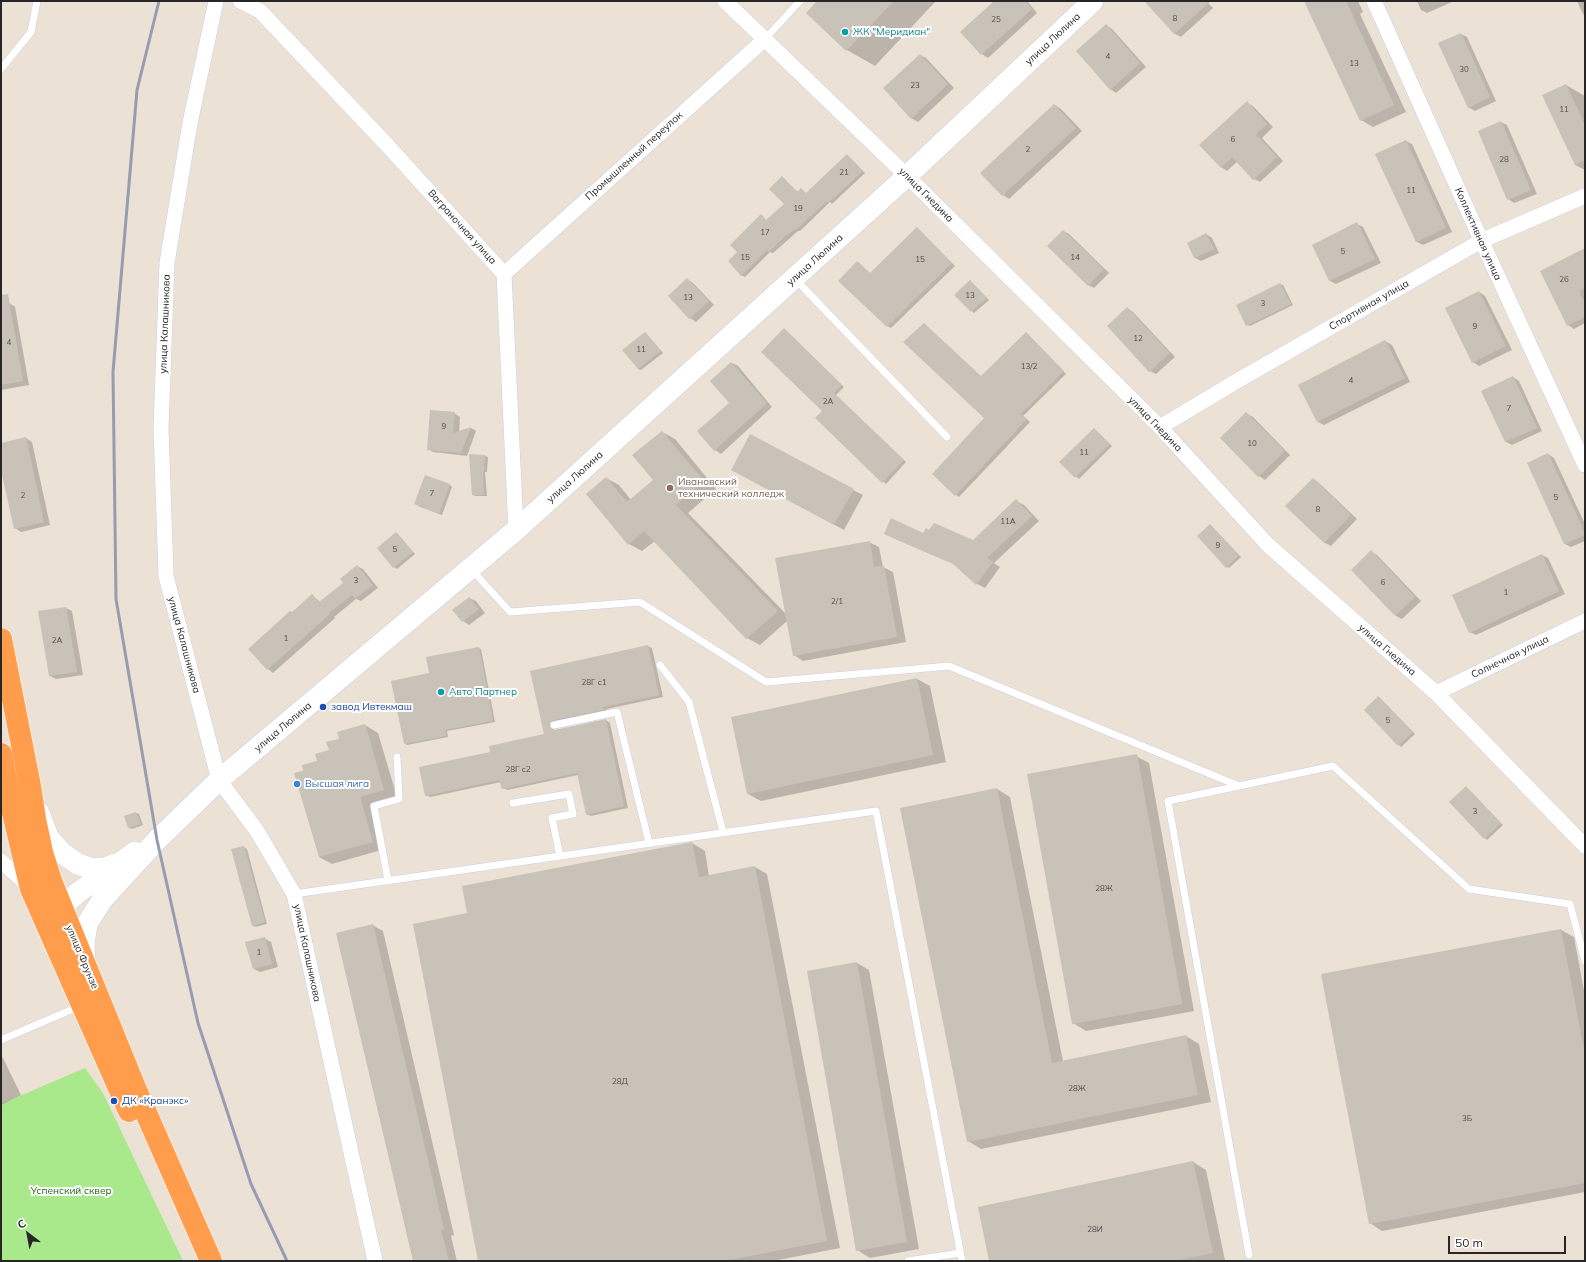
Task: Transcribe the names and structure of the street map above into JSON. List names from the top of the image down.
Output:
{
  "streets": {
    "highway": ["улица Фрунзе"],
    "main road": ["улица Люлина"],
    "street": [
      "Промышленный переулок",
      "улица Гнедина",
      "Ваграночная улица",
      "Коллективная улица",
      "Спортивная улица",
      "улица Калашникова",
      "Солнечная улица"
    ]
  },
  "crossings": [
    ["улица Люлина", "улица Гнедина"],
    ["улица Люлина", "Ваграночная улица"],
    ["улица Люлина", "улица Калашникова"],
    ["улица Люлина", "улица Фрунзе"],
    ["Промышленный переулок", "улица Гнедина"],
    ["Промышленный переулок", "Ваграночная улица"],
    ["улица Гнедина", "Спортивная улица"],
    ["улица Гнедина", "Солнечная улица"],
    ["Коллективная улица", "Спортивная улица"]
  ],
  "parks": ["Успенский сквер"],
  "places": [
    "ЖК \"Меридиан\"",
    "Ивановский технический колледж",
    "Авто Партнер",
    "завод Ивтекмаш",
    "Высшая лига",
    "ДК «Кранэкс»"
  ],
  "house_numbers": [
    "8",
    "25",
    "4",
    "13",
    "30",
    "23",
    "11",
    "6",
    "2",
    "28",
    "21",
    "11",
    "19",
    "17",
    "5",
    "15",
    "14",
    "15",
    "26",
    "13",
    "13",
    "3",
    "9",
    "12",
    "4",
    "11",
    "13/2",
    "4",
    "2А",
    "7",
    "9",
    "10",
    "11",
    "7",
    "2",
    "5",
    "8",
    "11А",
    "9",
    "5",
    "3",
    "6",
    "1",
    "2/1",
    "1",
    "2А",
    "28Г с1",
    "5",
    "28Г с2",
    "3",
    "28Ж",
    "1",
    "28Д",
    "28Ж",
    "3Б",
    "28И"
  ],
  "scale_bar": "50 m",
  "north": "top left"
}
